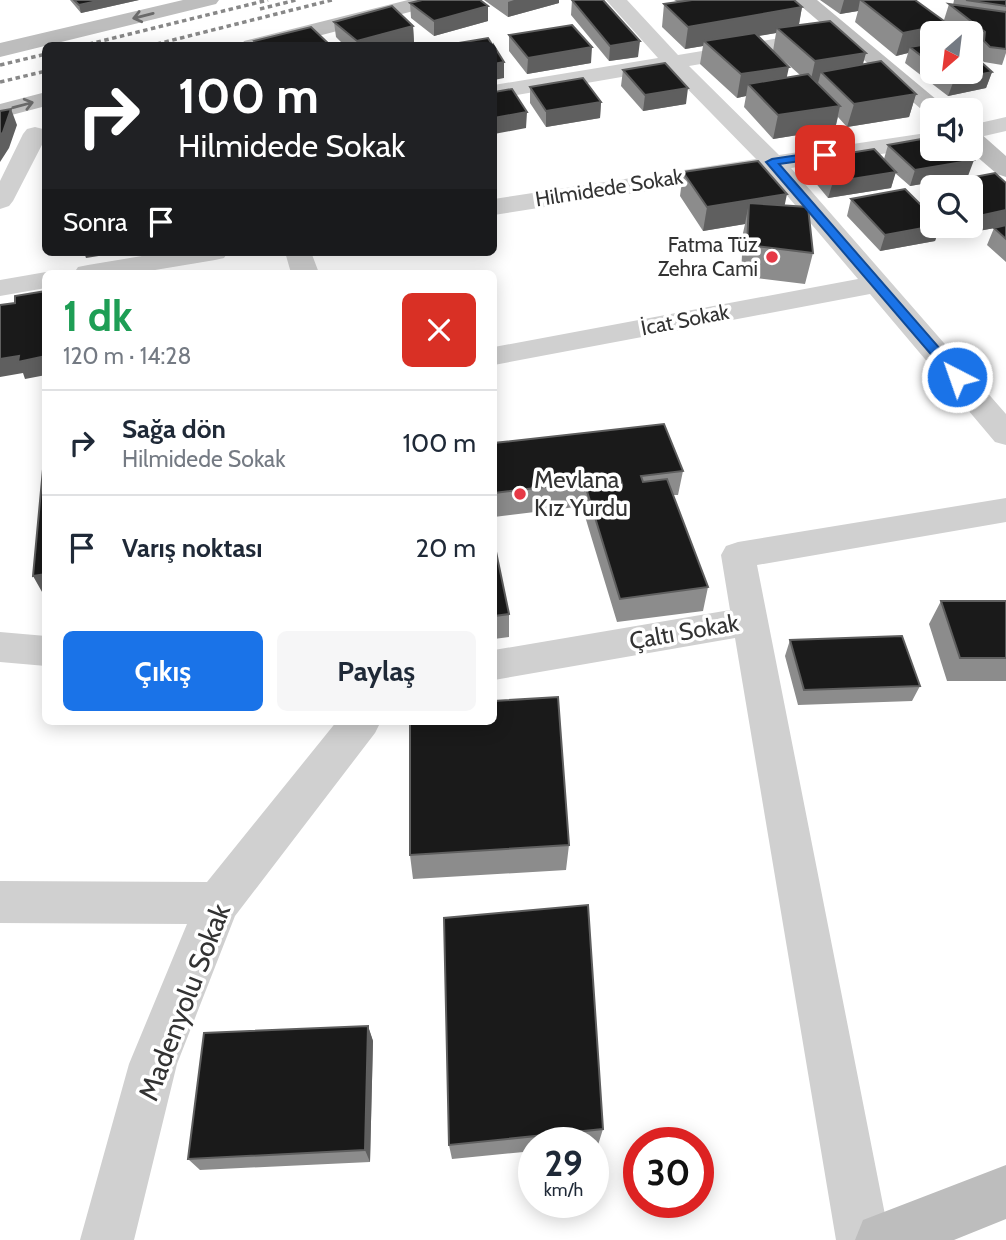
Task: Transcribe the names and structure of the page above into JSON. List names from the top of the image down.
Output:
{
  "streets": {
    "street": [
      "Hilmidede Sokak",
      "İcat Sokak",
      "Çaltı Sokak",
      "Madenyolu Sokak"
    ]
  },
  "places": ["Fatma Tüz Zehra Cami", "Mevlana Kız Yurdu"],
  "north": "bottom left",
  "page": {
    "turn": ["100 m", "Hilmidede Sokak"],
    "then": "Sonra",
    "heading": ["1 dk", "120 m · 14:28"],
    "list": [
      {
        "name": "Sağa dön",
        "note": "Hilmidede Sokak",
        "value": "100 m"
      },
      {
        "name": "Varış noktası",
        "value": "20 m"
      }
    ],
    "buttons": ["Çıkış", "Paylaş"],
    "speed": "29 km/h",
    "limit": "30"
  }
}
